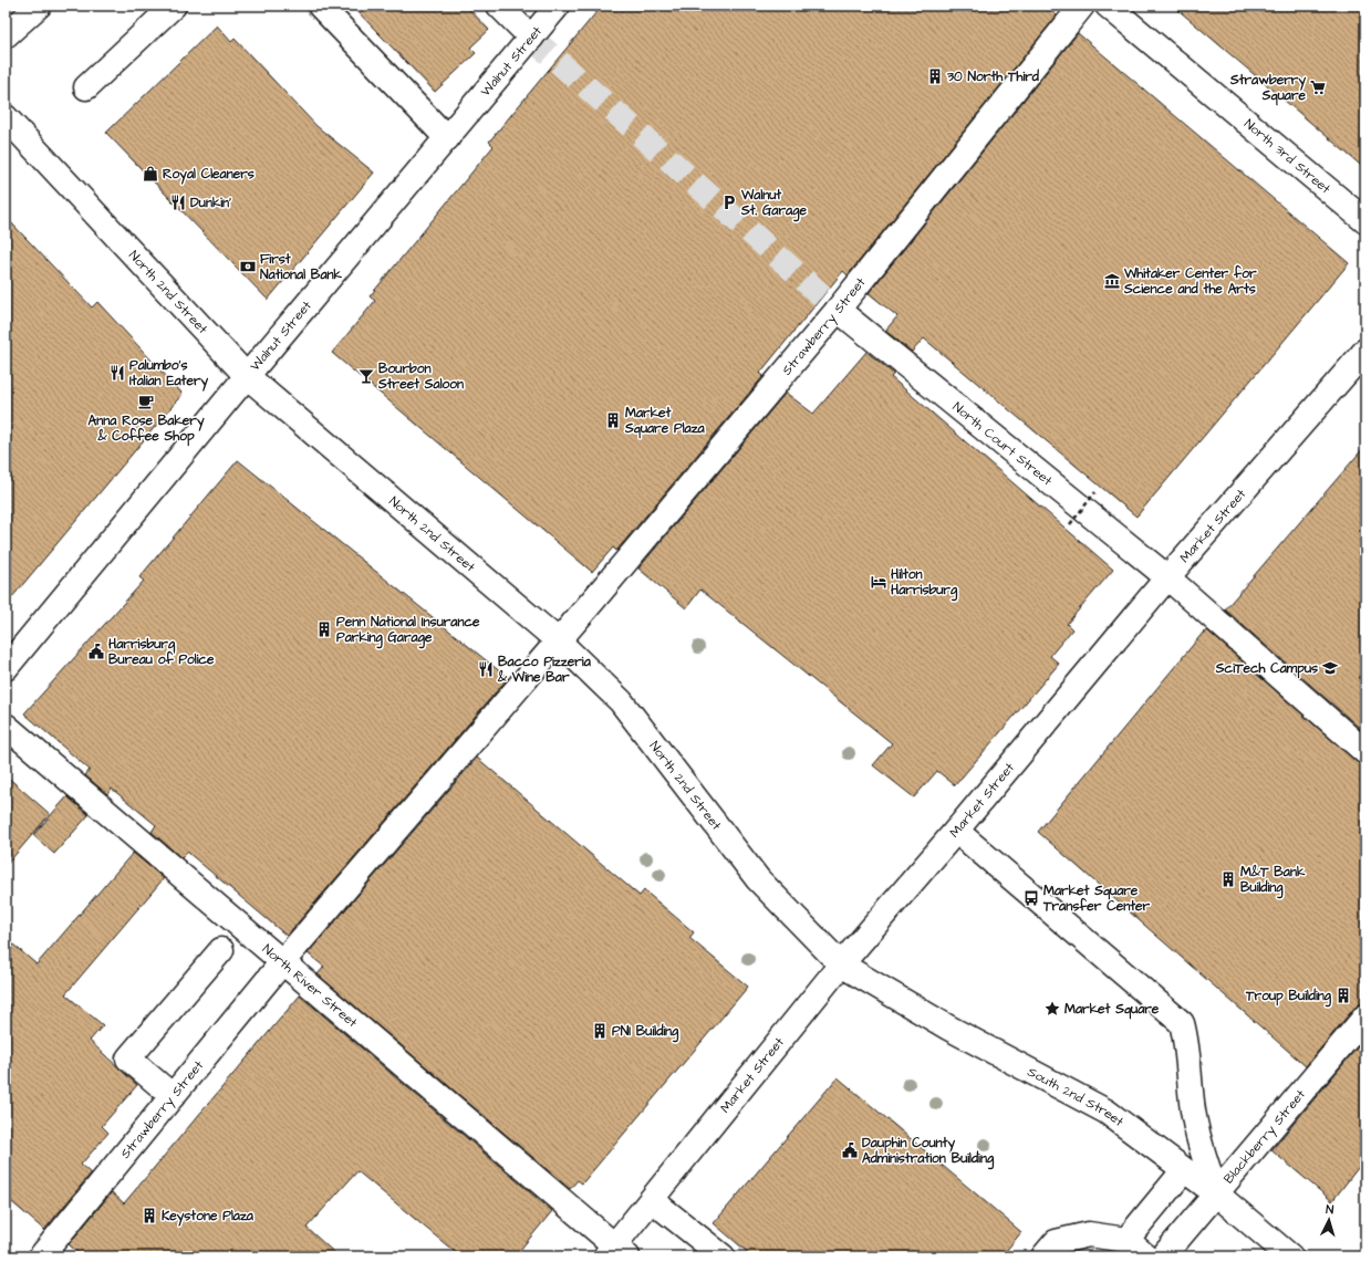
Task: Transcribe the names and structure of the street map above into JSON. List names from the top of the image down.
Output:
{
  "streets": {
    "main road": [
      "Walnut Street",
      "North 3rd Street",
      "North 2nd Street",
      "Strawberry Street",
      "North Court Street",
      "Market Street",
      "North River Street",
      "South 2nd Street",
      "Blackberry Street"
    ]
  },
  "crossings": [
    ["Walnut Street", "North 2nd Street"],
    ["North 2nd Street", "Strawberry Street"],
    ["North 2nd Street", "Market Street"],
    ["North 2nd Street", "South 2nd Street"],
    ["Strawberry Street", "North Court Street"],
    ["Strawberry Street", "North River Street"],
    ["North Court Street", "Market Street"],
    ["Market Street", "North River Street"],
    ["Market Street", "South 2nd Street"],
    ["South 2nd Street", "Blackberry Street"]
  ],
  "places": {
    "building": [
      "30 North Third",
      "Market Square Plaza",
      "Penn National Insurance Parking Garage",
      "M&T Bank Building",
      "Troup Building",
      "PNI Building",
      "Keystone Plaza"
    ],
    "supermarket": ["Strawberry Square"],
    "shop": ["Royal Cleaners"],
    "restaurant": ["Dunkin'", "Palumbo's Italian Eatery", "Bacco Pizzeria & Wine Bar"],
    "parking": ["Walnut St. Garage"],
    "bank": ["First National Bank"],
    "museum": ["Whitaker Center for Science and the Arts"],
    "bar": ["Bourbon Street Saloon"],
    "cafe": ["Anna Rose Bakery & Coffee Shop"],
    "hotel": ["Hilton Harrisburg"],
    "public building": ["Harrisburg Bureau of Police", "Dauphin County Administration Building"],
    "school or university": ["SciTech Campus"],
    "bus stop": ["Market Square Transfer Center"],
    "place": ["Market Square"]
  },
  "north": "top"
}
